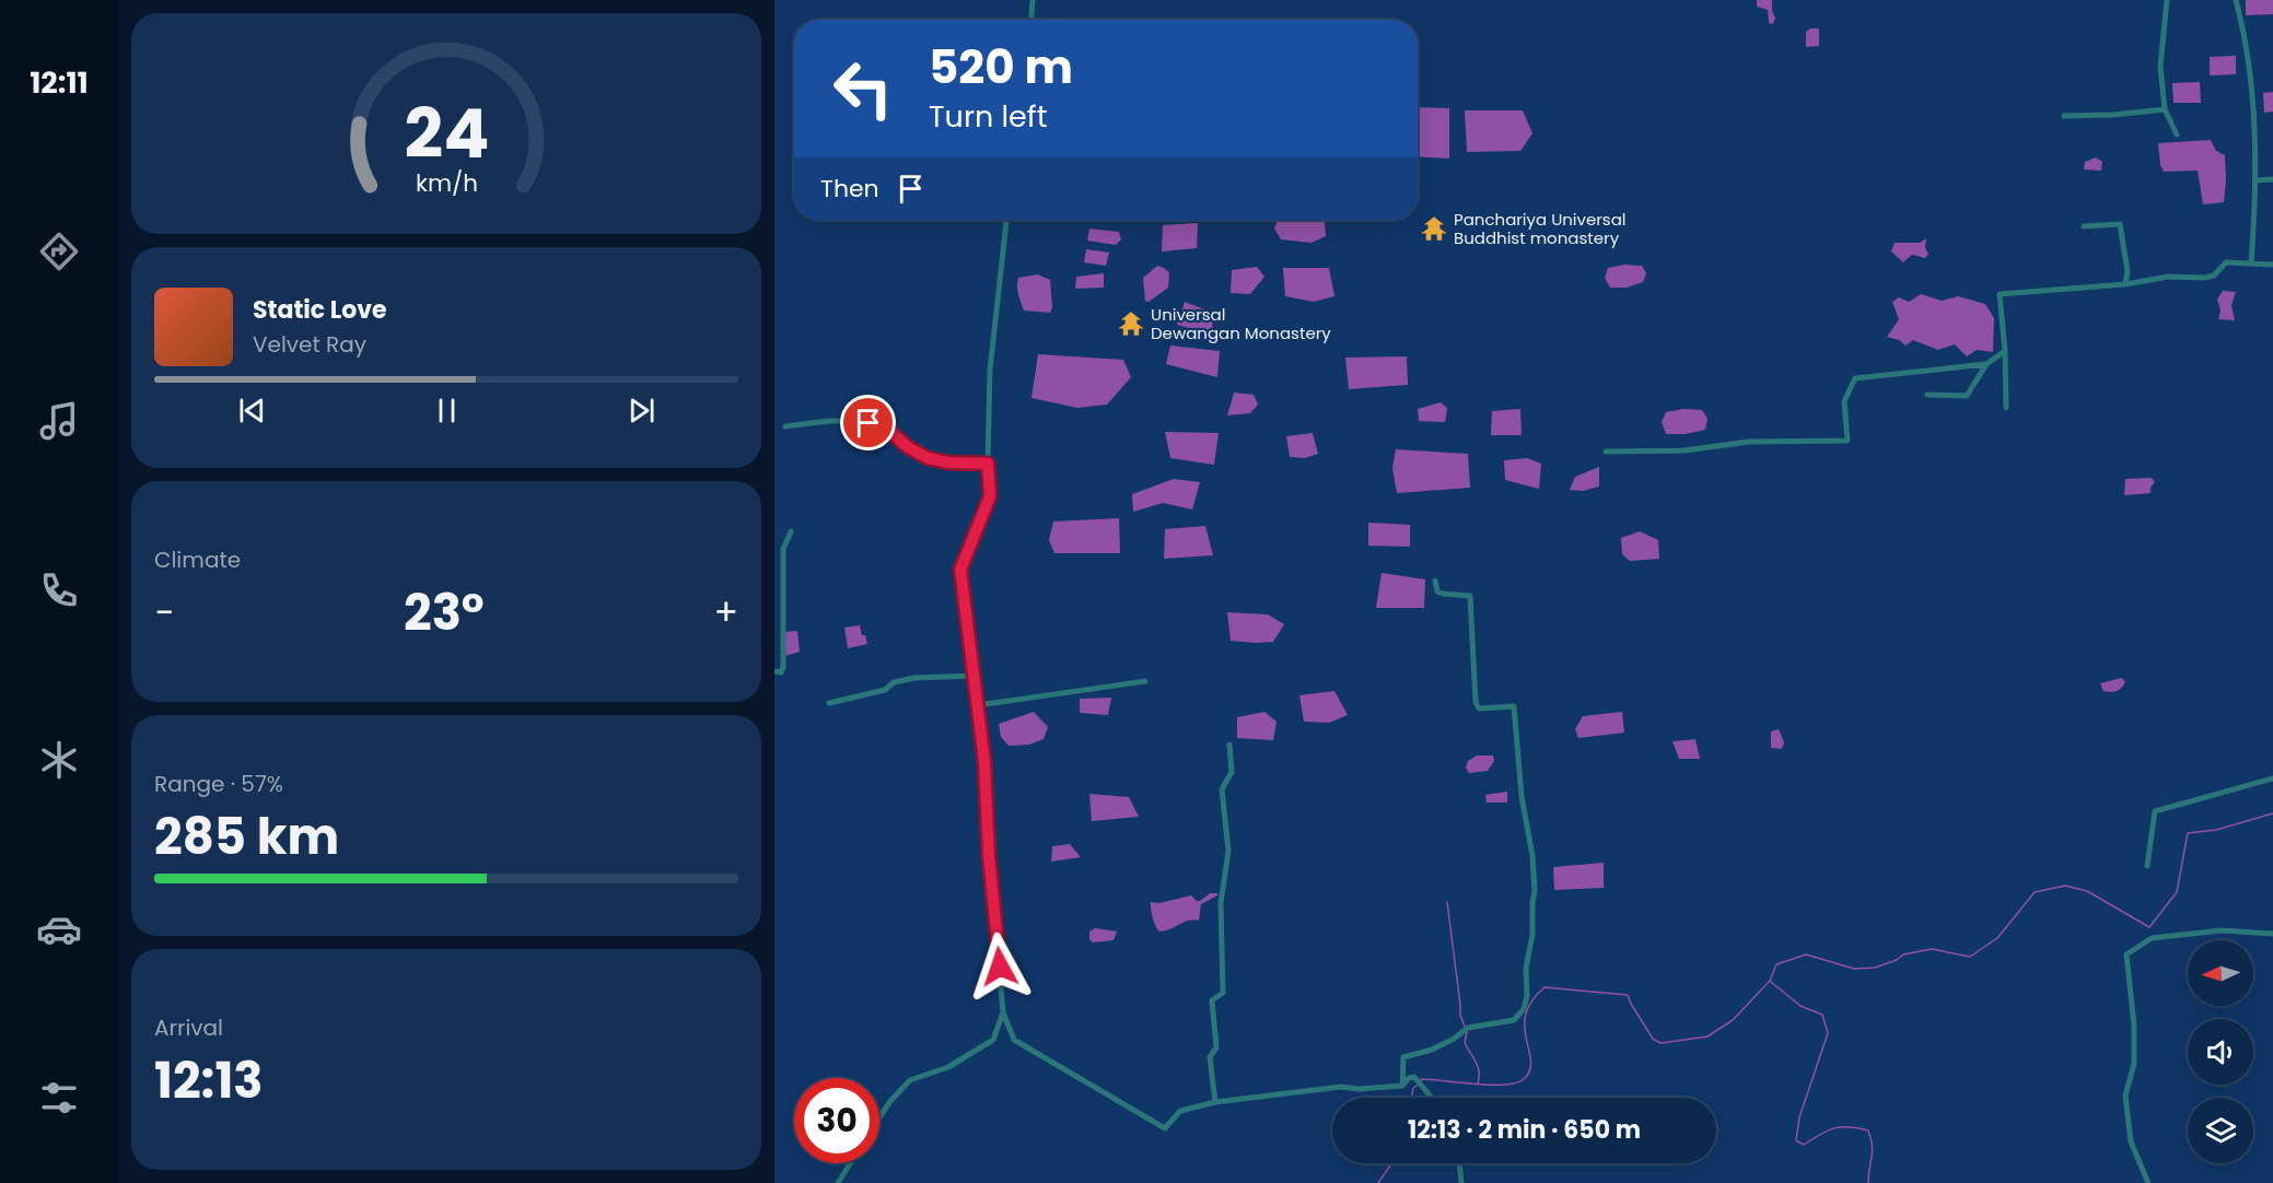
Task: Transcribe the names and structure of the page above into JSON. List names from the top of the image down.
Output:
{
  "places": {
    "temple": ["Panchariya Universal Buddhist monastery", "Universal Dewangan Monastery"]
  },
  "north": "left",
  "page": {
    "tabs": "12:11",
    "turn": ["520 m", "Turn left"],
    "then": "Then",
    "song": ["Static Love", "Velvet Ray"],
    "tile": [
      "Climate",
      ["Range · 57%", "285 km"],
      ["Arrival", "12:13"]
    ],
    "heat": ["−", "23°", "+"],
    "limit": "30",
    "trip": "12:13 · 2 min · 650 m",
    "gauge": ["24", "km/h"]
  }
}
